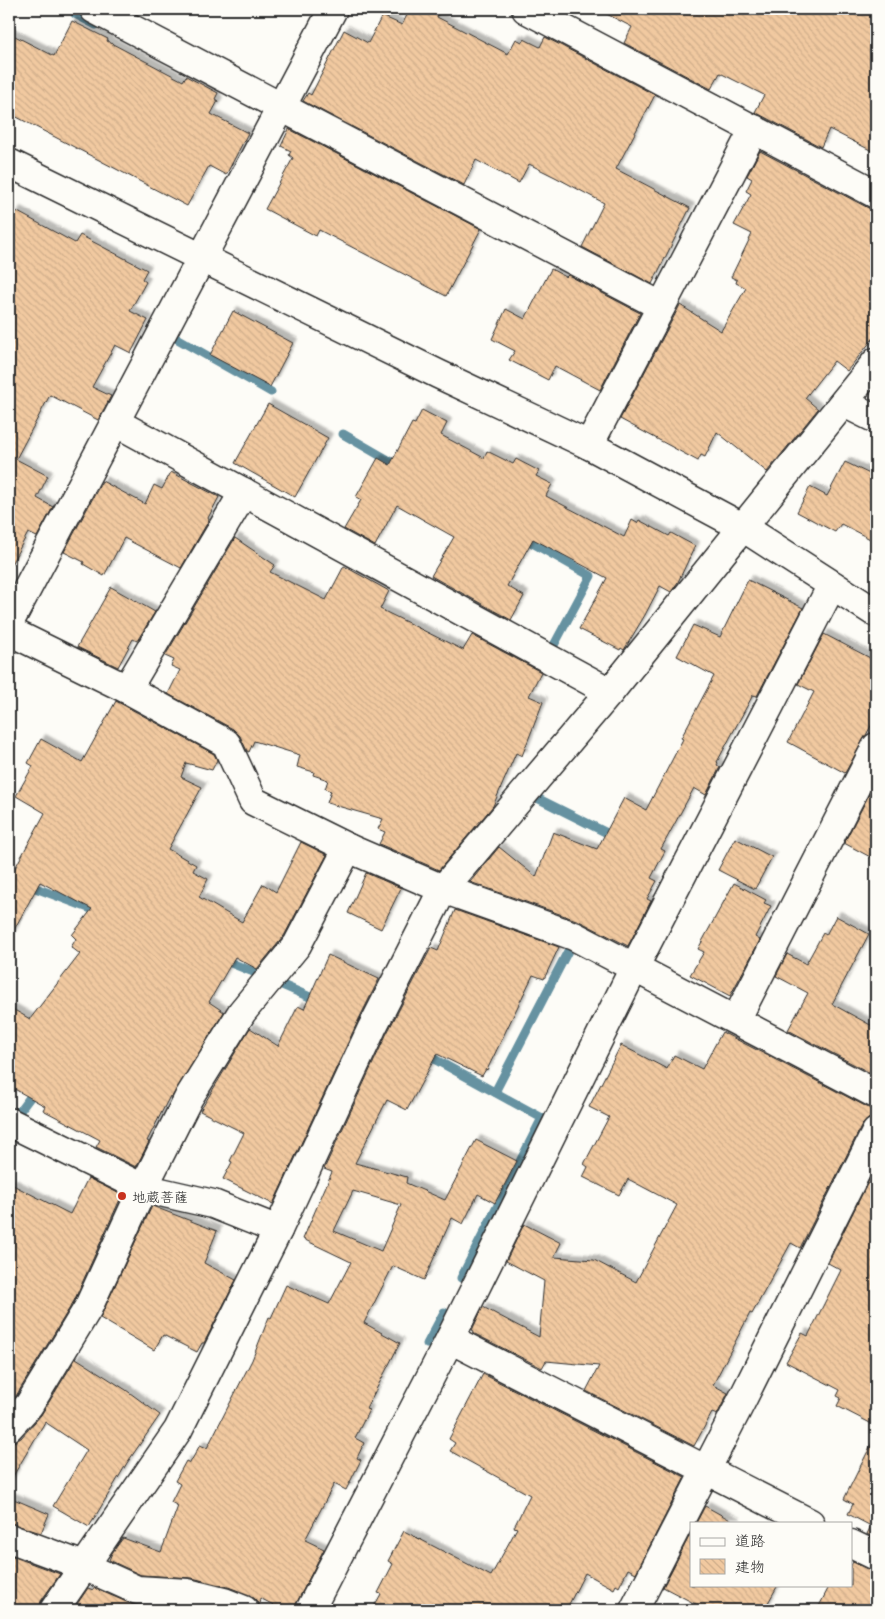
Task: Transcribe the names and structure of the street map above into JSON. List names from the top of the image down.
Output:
{
  "places": ["地蔵菩薩"],
  "legend": ["道路", "建物"]
}
